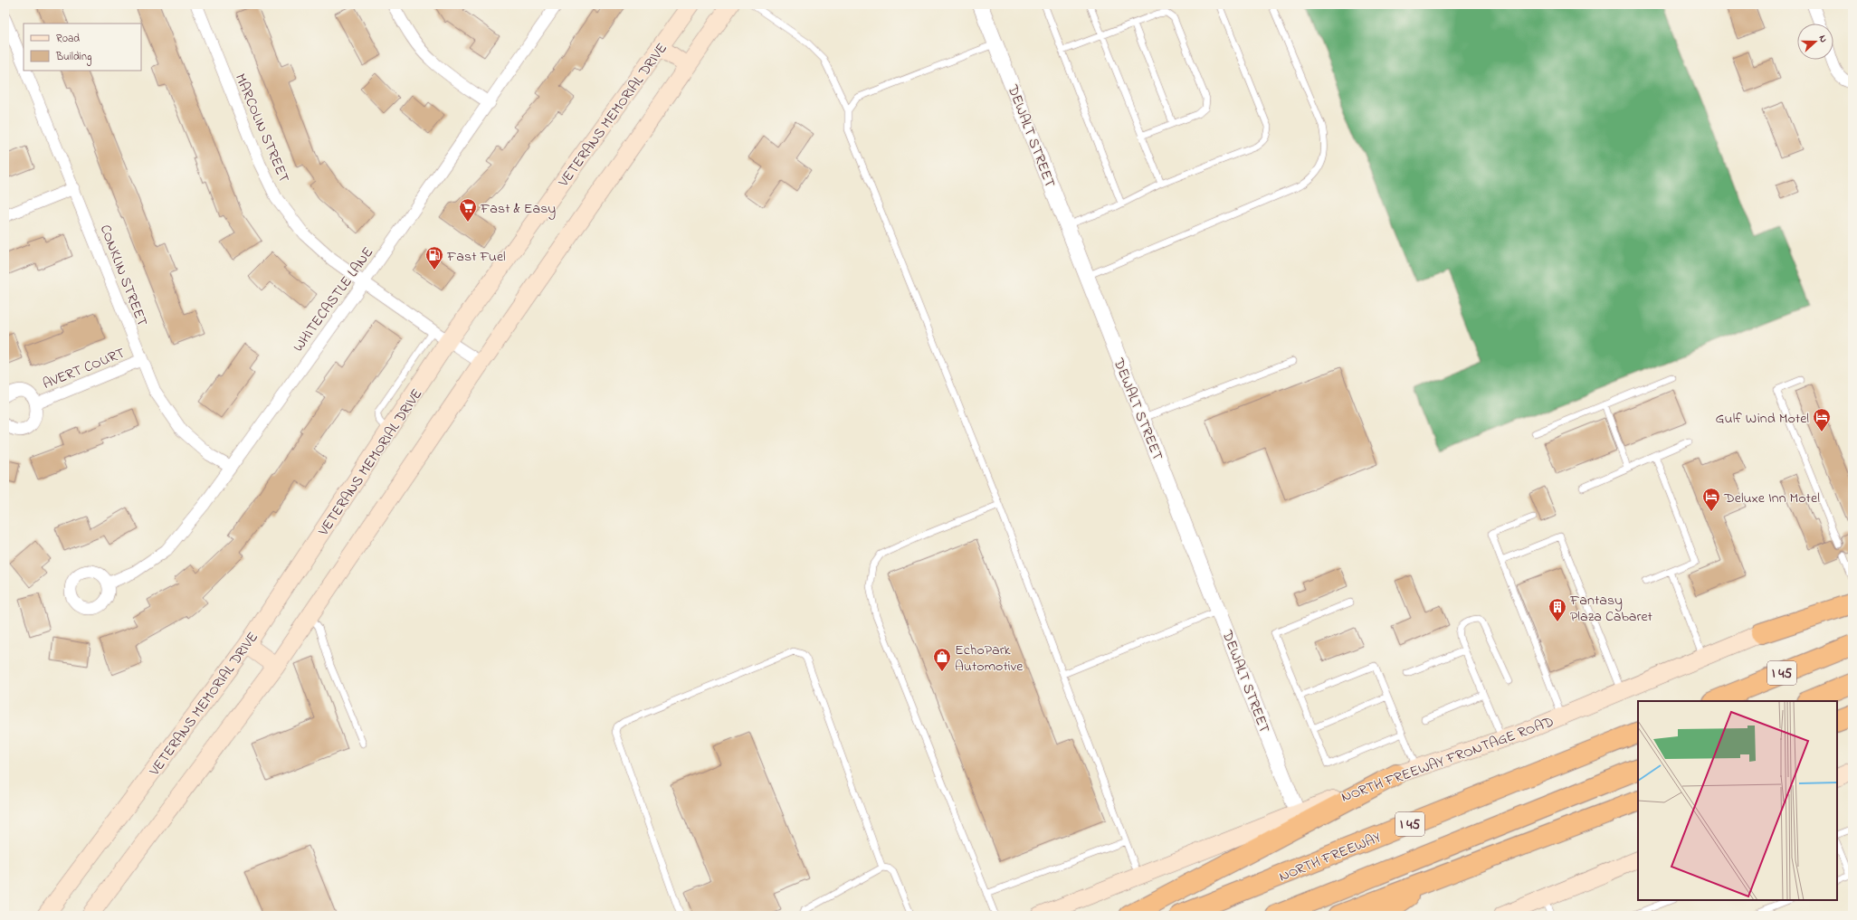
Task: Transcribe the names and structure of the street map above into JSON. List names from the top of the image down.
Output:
{
  "streets": {
    "highway": ["I 45", "NORTH FREEWAY"],
    "main road": ["VETERANS MEMORIAL DRIVE", "NORTH FREEWAY FRONTAGE ROAD"],
    "street": [
      "MARCOLIN STREET",
      "DEWALT STREET",
      "CONKLIN STREET",
      "WHITECASTLE LANE",
      "AVERT COURT"
    ]
  },
  "crossings": [
    ["VETERANS MEMORIAL DRIVE", "MARCOLIN STREET"],
    ["MARCOLIN STREET", "WHITECASTLE LANE"],
    ["DEWALT STREET", "NORTH FREEWAY FRONTAGE ROAD"],
    ["CONKLIN STREET", "WHITECASTLE LANE"],
    ["CONKLIN STREET", "AVERT COURT"]
  ],
  "places": {
    "supermarket": ["Fast & Easy"],
    "fuel station": ["Fast Fuel"],
    "hotel": ["Gulf Wind Motel", "Deluxe Inn Motel"],
    "building": ["Fantasy Plaza Cabaret"],
    "shop": ["EchoPark Automotive"]
  },
  "legend": ["Road", "Building"],
  "north": "right"
}
